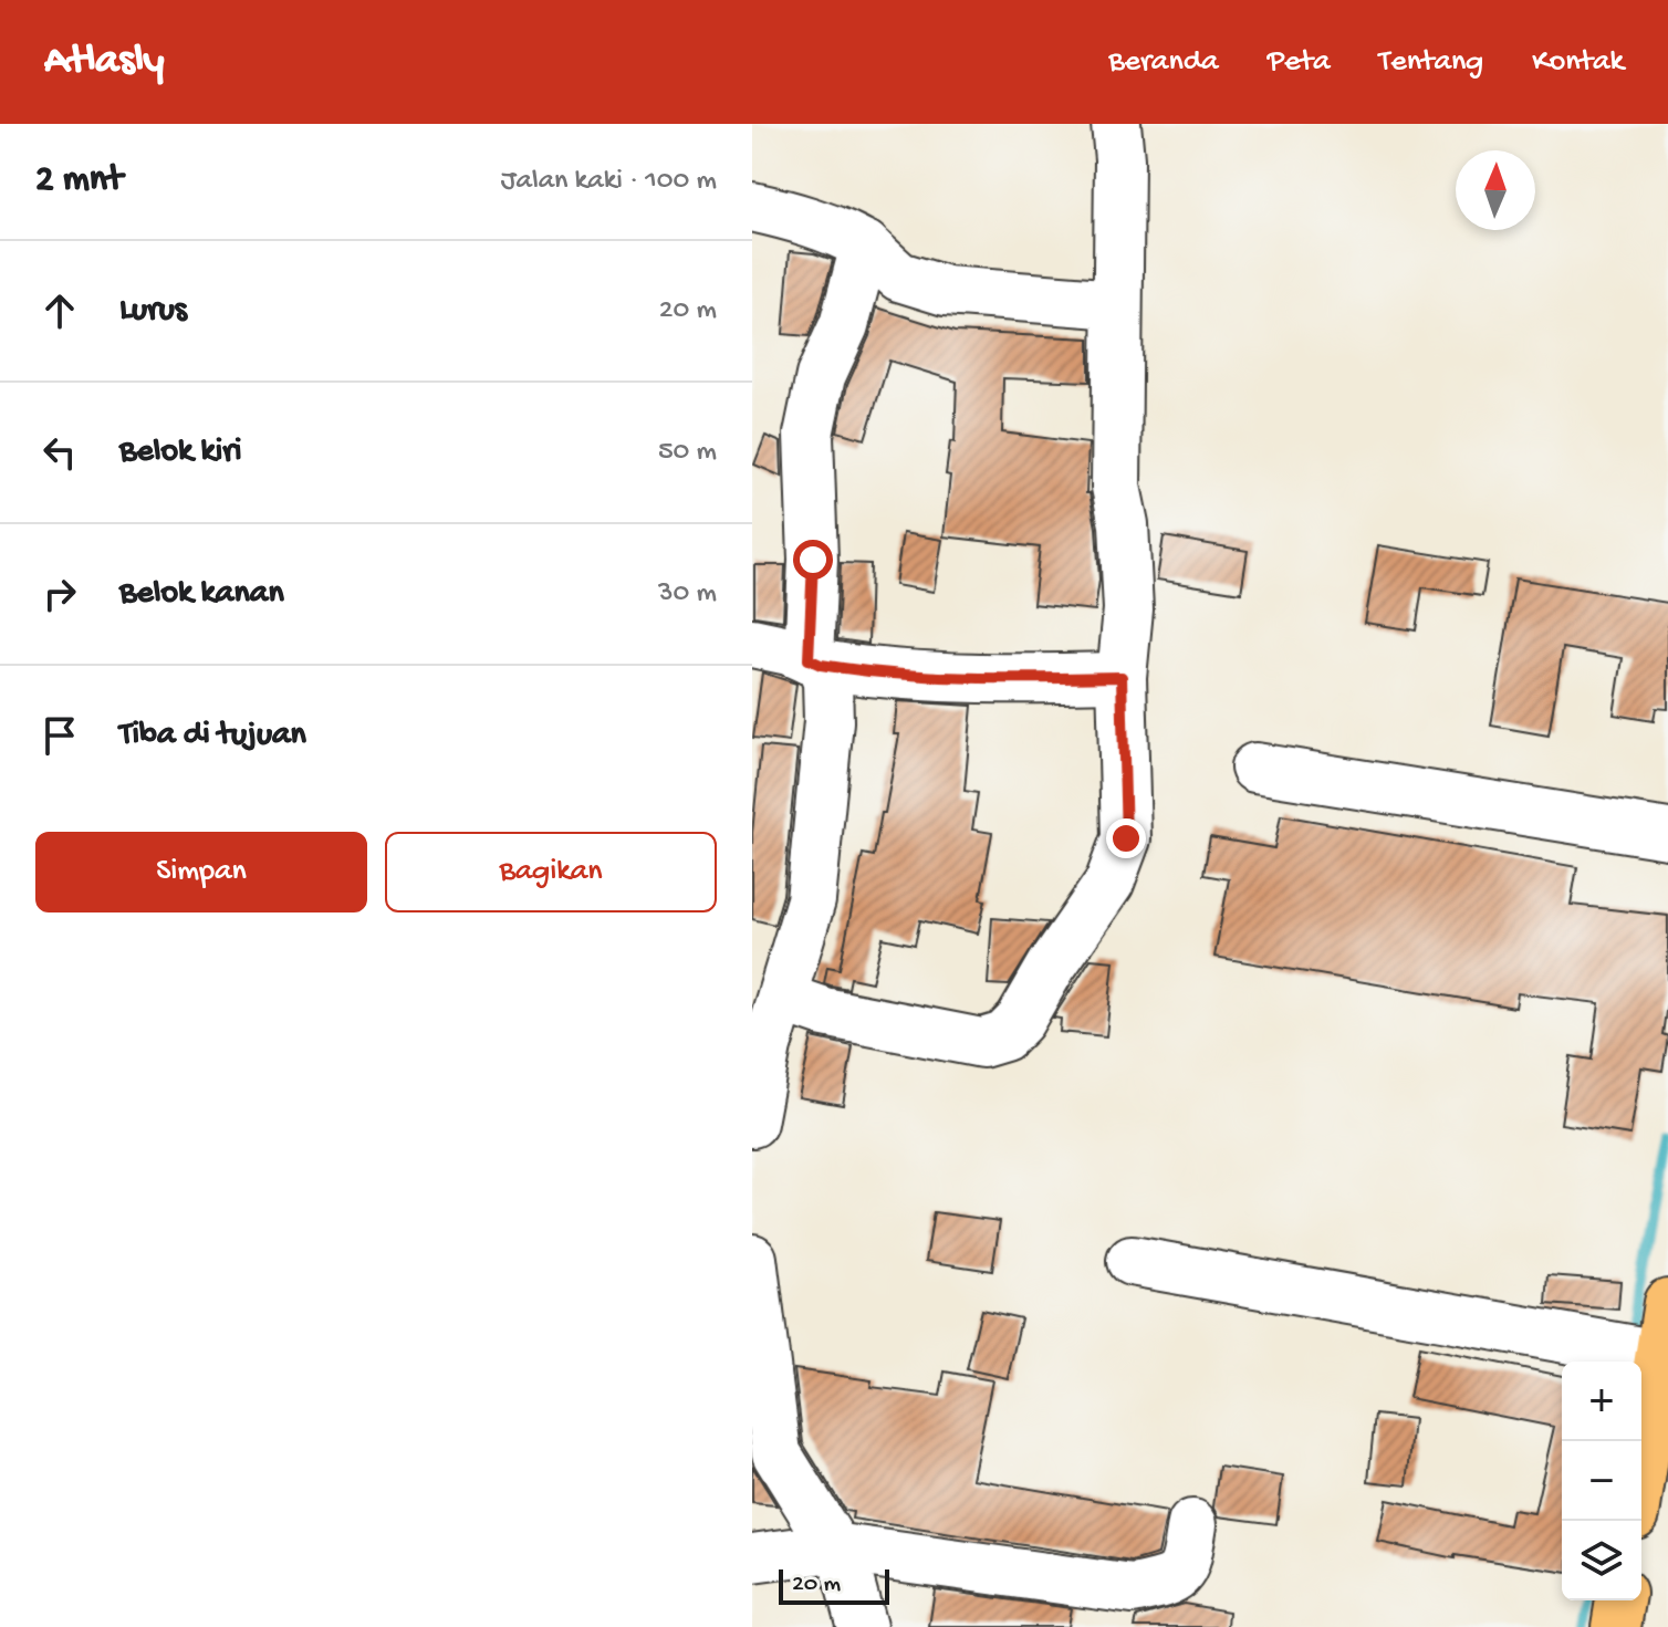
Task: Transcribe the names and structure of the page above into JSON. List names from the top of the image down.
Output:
{
  "scale_bar": "20 m",
  "north": "top",
  "page": {
    "header": "Atlasly",
    "nav": [
      "Beranda",
      "Peta",
      "Tentang",
      "Kontak"
    ],
    "heading": ["2 mnt", "Jalan kaki · 100 m"],
    "list": [
      ["Lurus", "20 m"],
      ["Belok kiri", "50 m"],
      ["Belok kanan", "30 m"],
      "Tiba di tujuan"
    ],
    "buttons": ["Simpan", "Bagikan"],
    "map_buttons": ["+", "−"],
    "scale": "20 m"
  }
}
